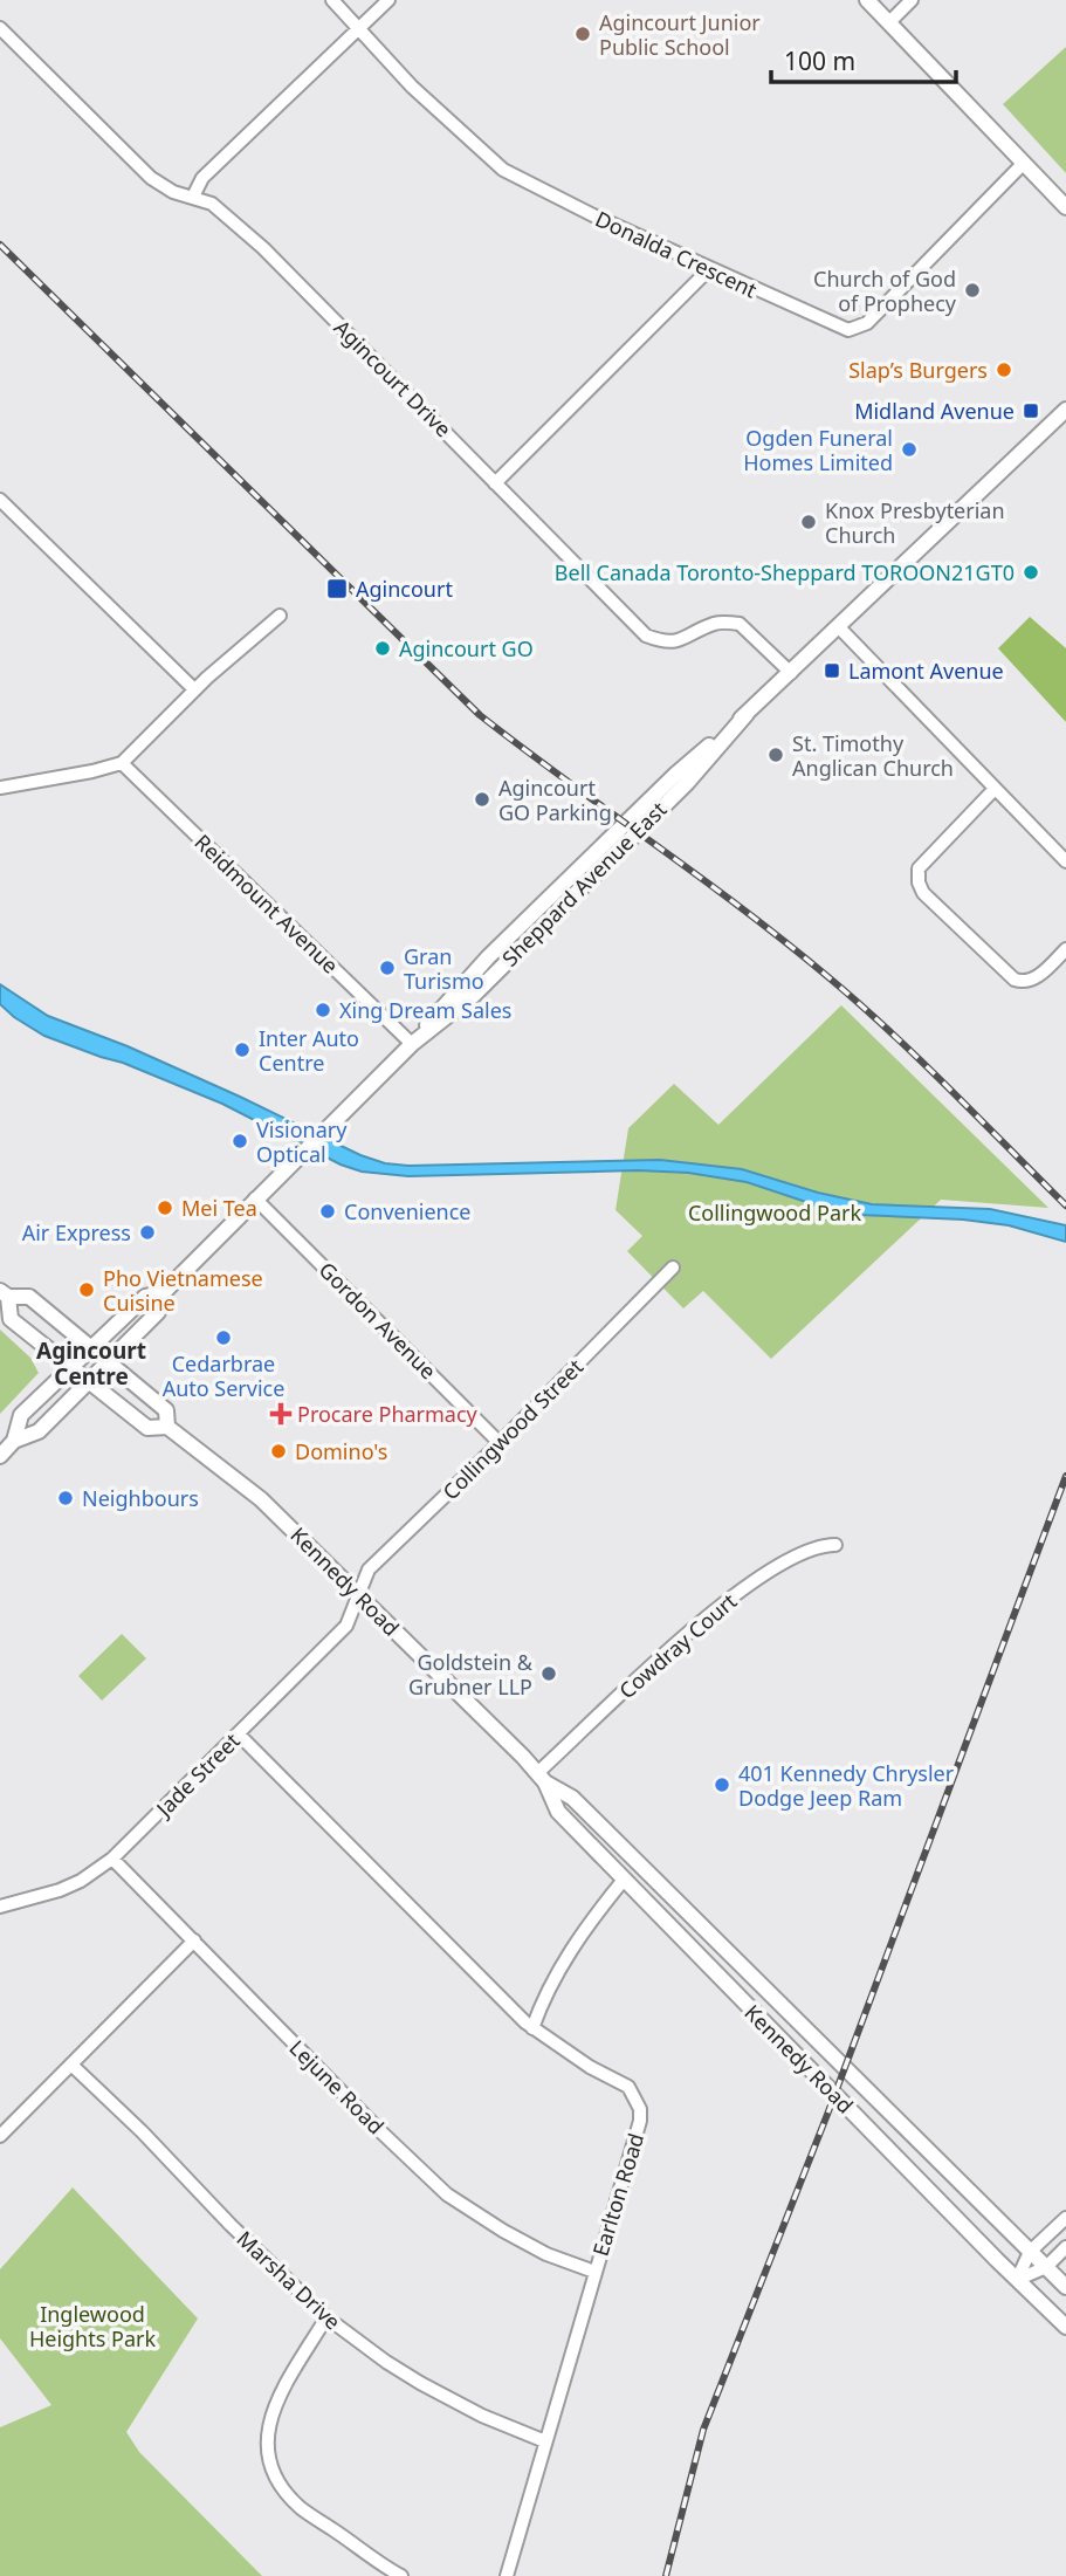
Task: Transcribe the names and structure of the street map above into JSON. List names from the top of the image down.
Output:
{
  "streets": {
    "main road": ["Sheppard Avenue East", "Kennedy Road"],
    "street": [
      "Donalda Crescent",
      "Agincourt Drive",
      "Reidmount Avenue",
      "Gordon Avenue",
      "Collingwood Street",
      "Cowdray Court",
      "Jade Street",
      "Lejune Road",
      "Earlton Road",
      "Marsha Drive"
    ]
  },
  "crossings": [
    ["Agincourt Drive", "Sheppard Avenue East"],
    ["Sheppard Avenue East", "Reidmount Avenue"],
    ["Sheppard Avenue East", "Gordon Avenue"],
    ["Sheppard Avenue East", "Kennedy Road"],
    ["Gordon Avenue", "Collingwood Street"],
    ["Collingwood Street", "Kennedy Road"],
    ["Collingwood Street", "Jade Street"],
    ["Kennedy Road", "Cowdray Court"],
    ["Kennedy Road", "Jade Street"],
    ["Jade Street", "Lejune Road"],
    ["Jade Street", "Earlton Road"],
    ["Lejune Road", "Earlton Road"],
    ["Earlton Road", "Marsha Drive"]
  ],
  "districts": ["Agincourt Centre"],
  "parks": ["Collingwood Park", "Inglewood Heights Park"],
  "places": {
    "other": [
      "Agincourt Junior Public School",
      "Church of God of Prophecy",
      "Slap’s Burgers",
      "Ogden Funeral Homes Limited",
      "Knox Presbyterian Church",
      "Bell Canada Toronto-Sheppard TOROON21GT0",
      "Agincourt GO",
      "St. Timothy Anglican Church",
      "Agincourt GO Parking",
      "Gran Turismo",
      "Xing Dream Sales",
      "Inter Auto Centre",
      "Visionary Optical",
      "Mei Tea",
      "Convenience",
      "Air Express",
      "Pho Vietnamese Cuisine",
      "Cedarbrae Auto Service",
      "Domino's",
      "Neighbours",
      "Goldstein & Grubner LLP",
      "401 Kennedy Chrysler Dodge Jeep Ram"
    ],
    "transit": ["Midland Avenue", "Agincourt", "Lamont Avenue"],
    "health": ["Procare Pharmacy"]
  },
  "scale_bar": "100 m"
}
